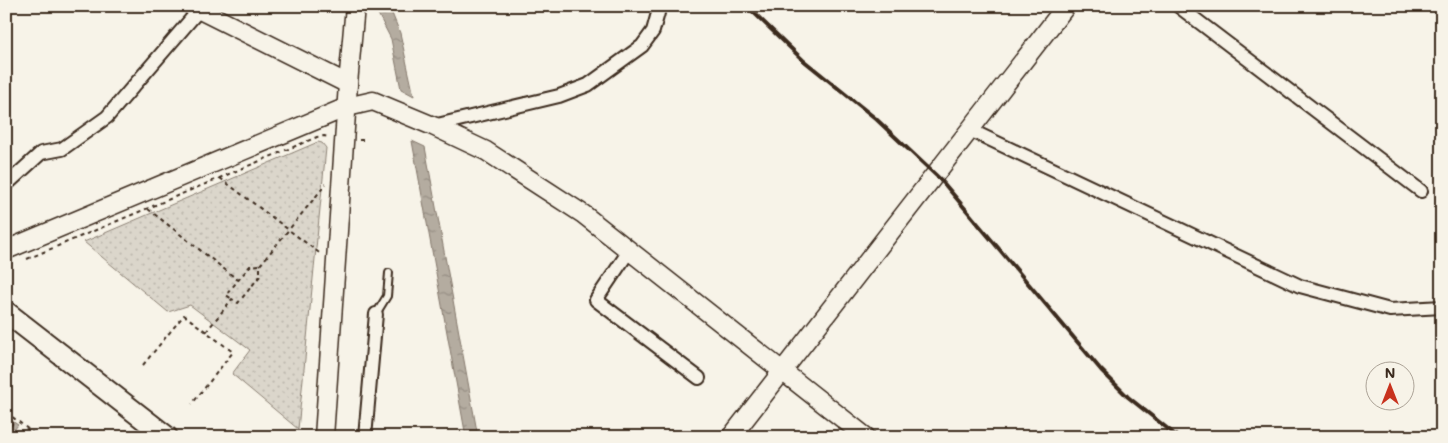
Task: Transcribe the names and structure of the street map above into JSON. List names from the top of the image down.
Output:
{
  "north": "top"
}
